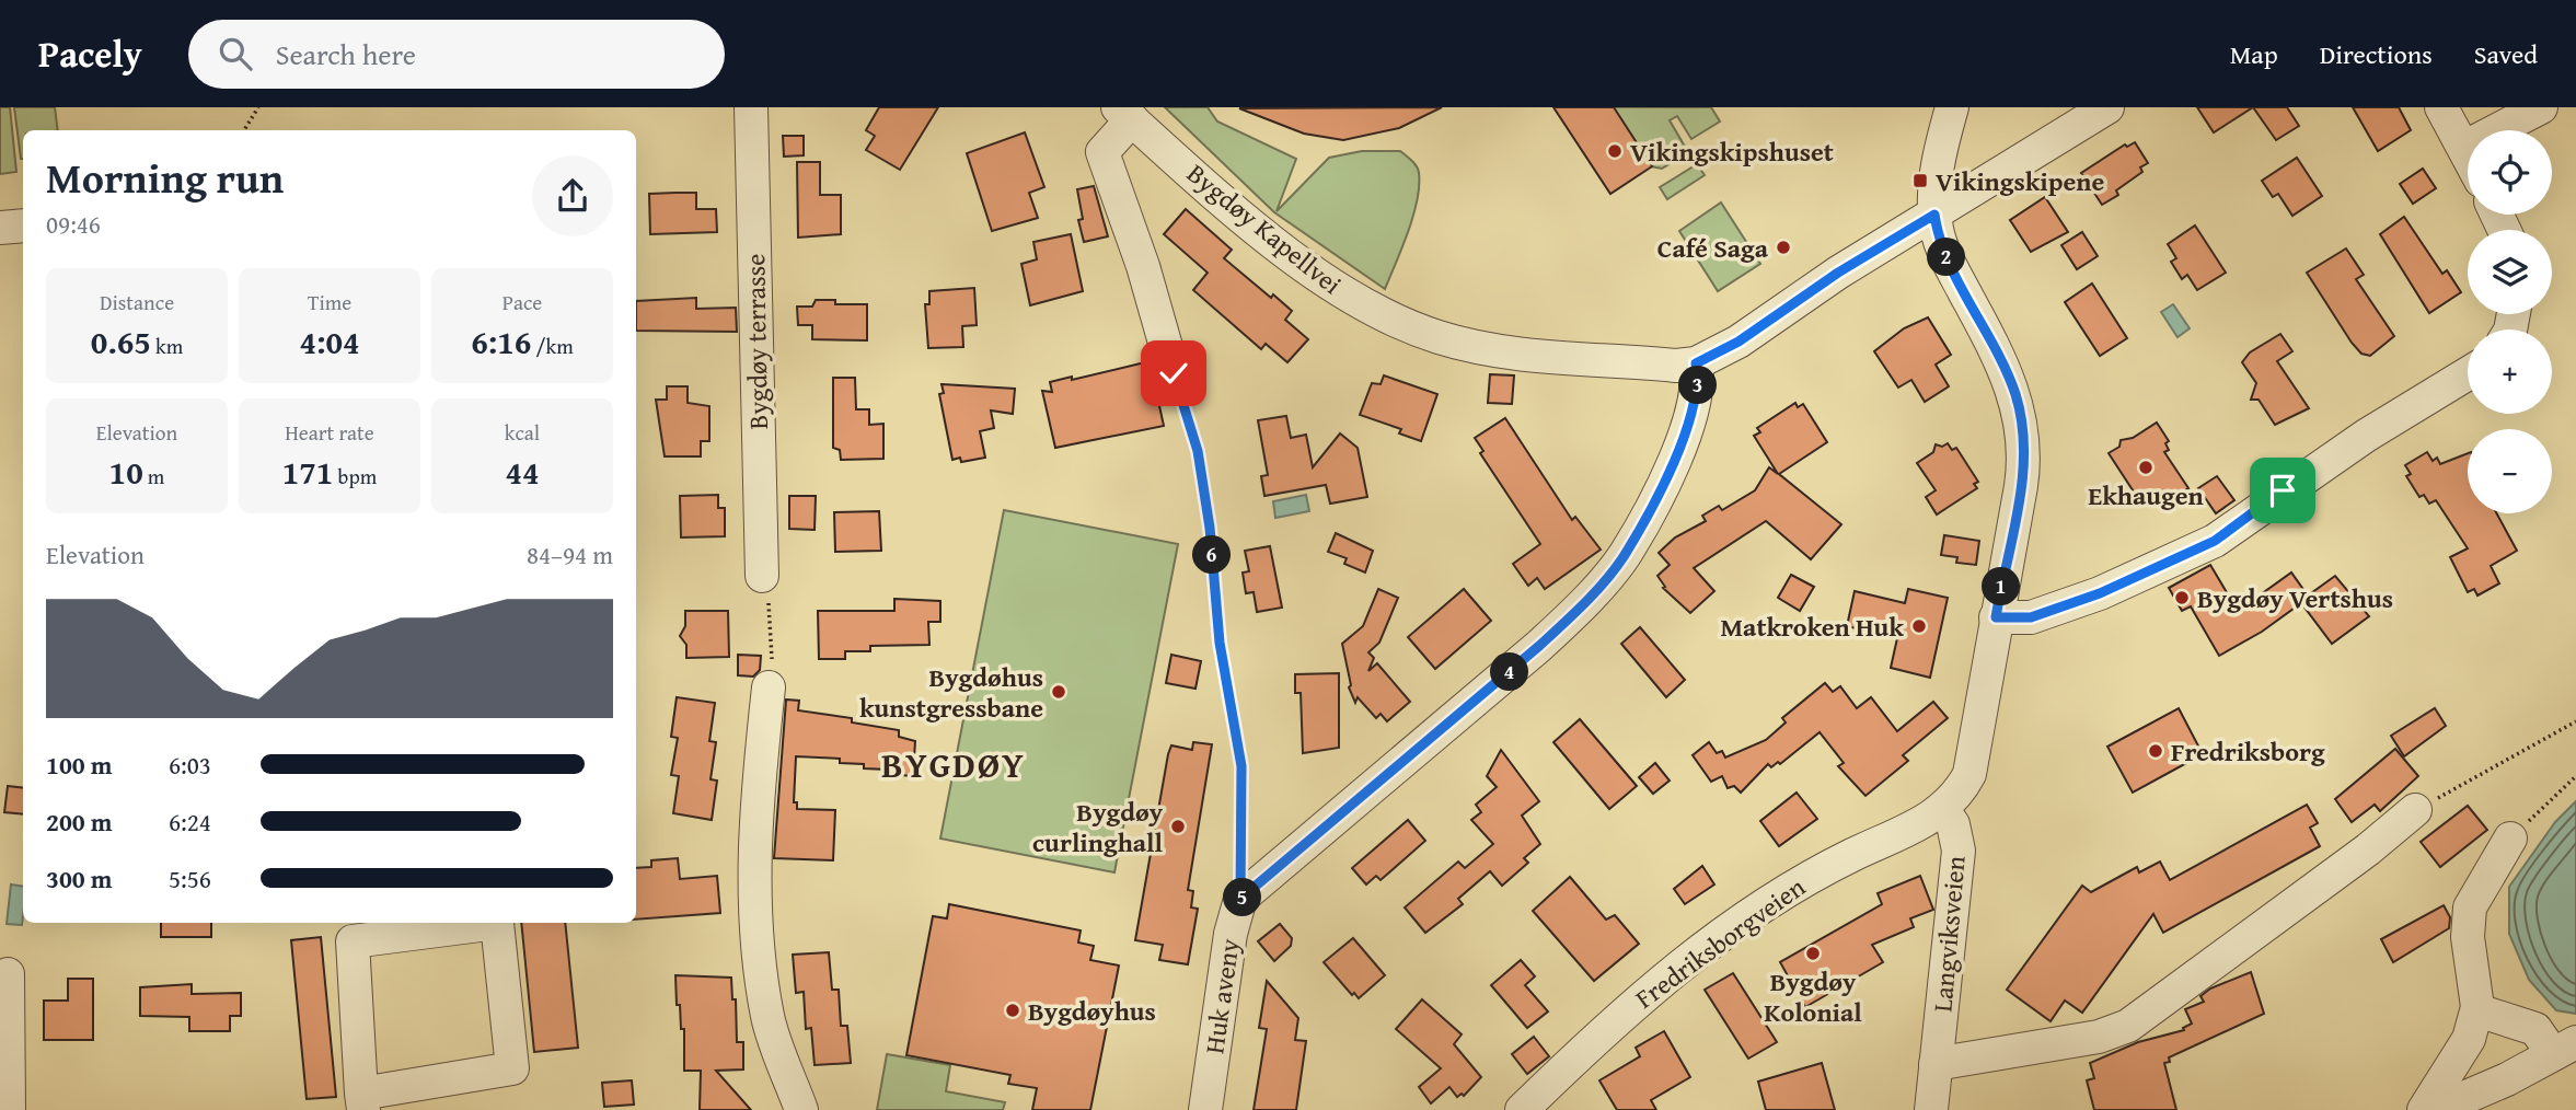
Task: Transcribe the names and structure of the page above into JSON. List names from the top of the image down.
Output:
{
  "streets": {
    "street": [
      "Bygdøy Kapellvei",
      "Bygdøy terrasse",
      "Langviksveien",
      "Fredriksborgveien",
      "Huk aveny"
    ]
  },
  "crossings": [
    ["Langviksveien", "Fredriksborgveien"]
  ],
  "districts": ["BYGDØY"],
  "places": {
    "other": [
      "Vikingskipshuset",
      "Café Saga",
      "Ekhaugen",
      "Bygdøy Vertshus",
      "Matkroken Huk",
      "Bygdøhus kunstgressbane",
      "Fredriksborg",
      "Bygdøy curlinghall",
      "Bygdøy Kolonial",
      "Bygdøyhus"
    ],
    "transit": ["Vikingskipene"]
  },
  "page": {
    "header": "Pacely",
    "search": "Search here",
    "nav": ["Map", "Directions", "Saved"],
    "map_buttons": ["+", "−"],
    "heading": ["Morning run", "09:46"],
    "pins": [
      "2",
      "3",
      "6",
      "1",
      "4",
      "5"
    ],
    "stats": [
      ["Distance", "0.65 km"],
      ["Time", "4:04"],
      ["Pace", "6:16 /km"],
      ["Elevation", "10 m"],
      ["Heart rate", "171 bpm"],
      ["kcal", "44"]
    ],
    "chart": ["Elevation", "84–94 m"],
    "list": [
      {
        "name": "100 m",
        "note": "6:03"
      },
      {
        "name": "200 m",
        "note": "6:24"
      },
      {
        "name": "300 m",
        "note": "5:56"
      }
    ]
  }
}
